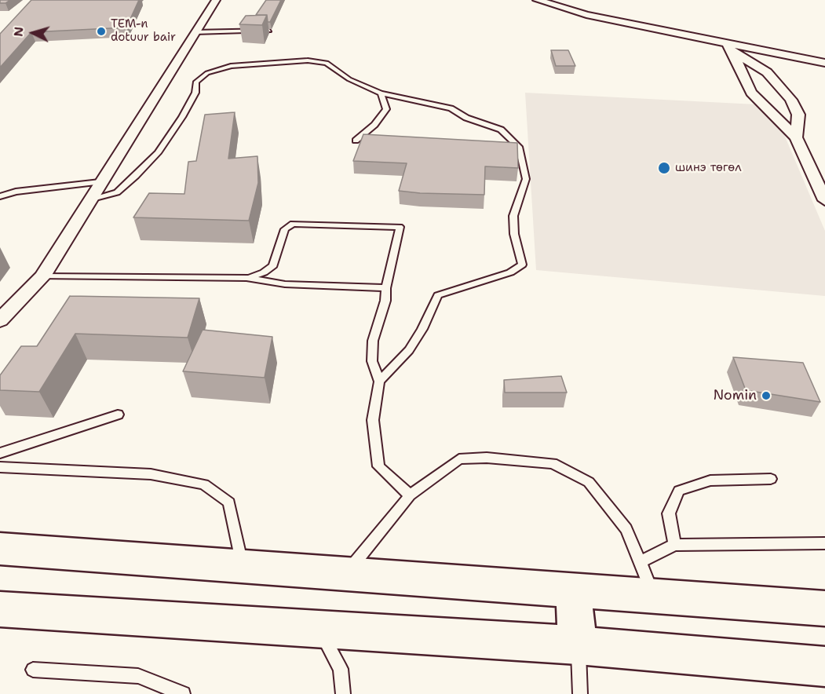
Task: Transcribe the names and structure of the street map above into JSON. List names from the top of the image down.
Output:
{
  "places": ["TEM-n dotuur bair", "шинэ төгөл", "Nomin"],
  "north": "left"
}
